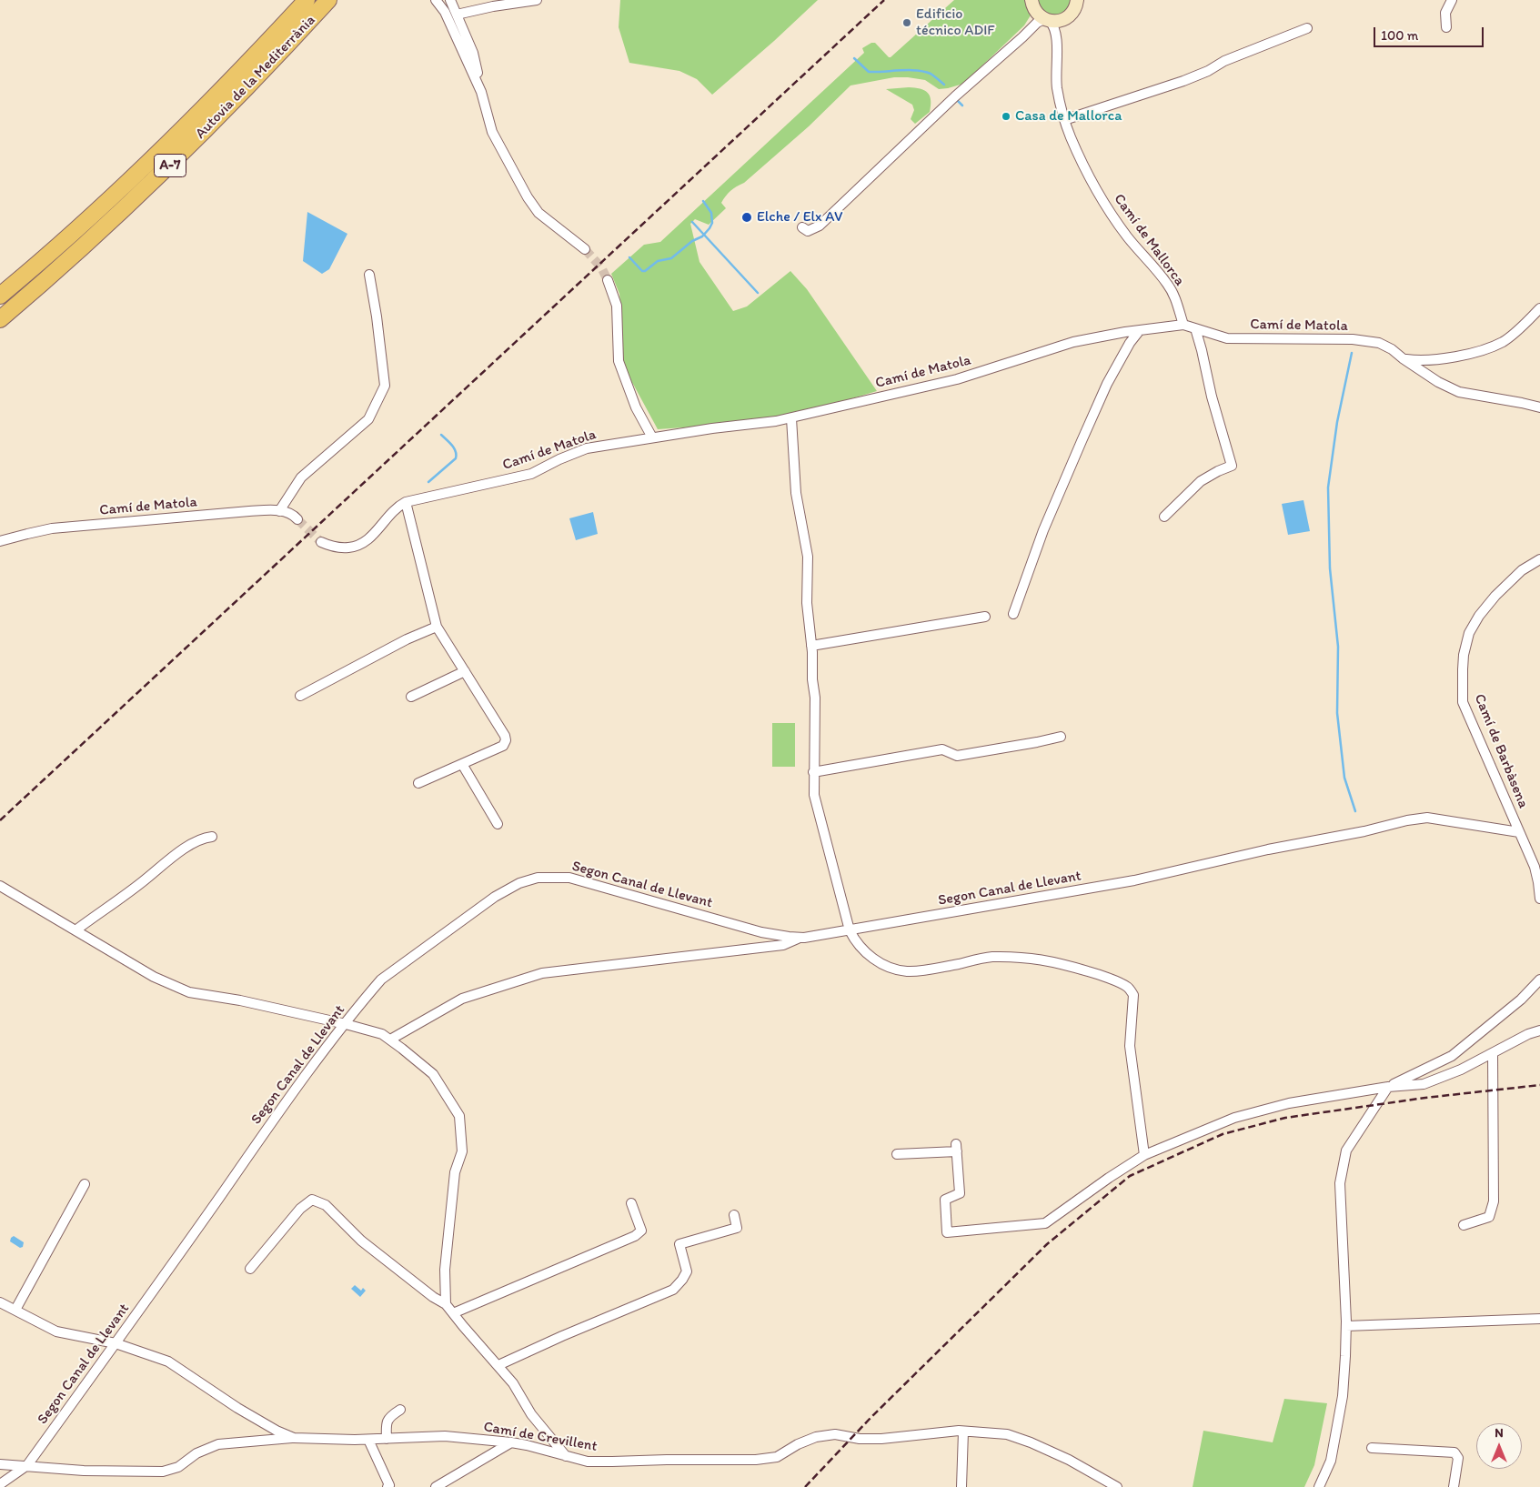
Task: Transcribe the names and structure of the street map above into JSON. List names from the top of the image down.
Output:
{
  "streets": {
    "highway": ["Autovia de la Mediterrània", "A-7"],
    "street": [
      "Camí de Mallorca",
      "Camí de Matola",
      "Camí de Barbàsena",
      "Segon Canal de Llevant",
      "Camí de Crevillent"
    ]
  },
  "crossings": [
    ["Camí de Mallorca", "Camí de Matola"],
    ["Camí de Barbàsena", "Segon Canal de Llevant"],
    ["Segon Canal de Llevant", "Camí de Crevillent"]
  ],
  "places": ["Edificio técnico ADIF", "Casa de Mallorca", "Elche / Elx AV"],
  "scale_bar": "100 m",
  "north": "top"
}
